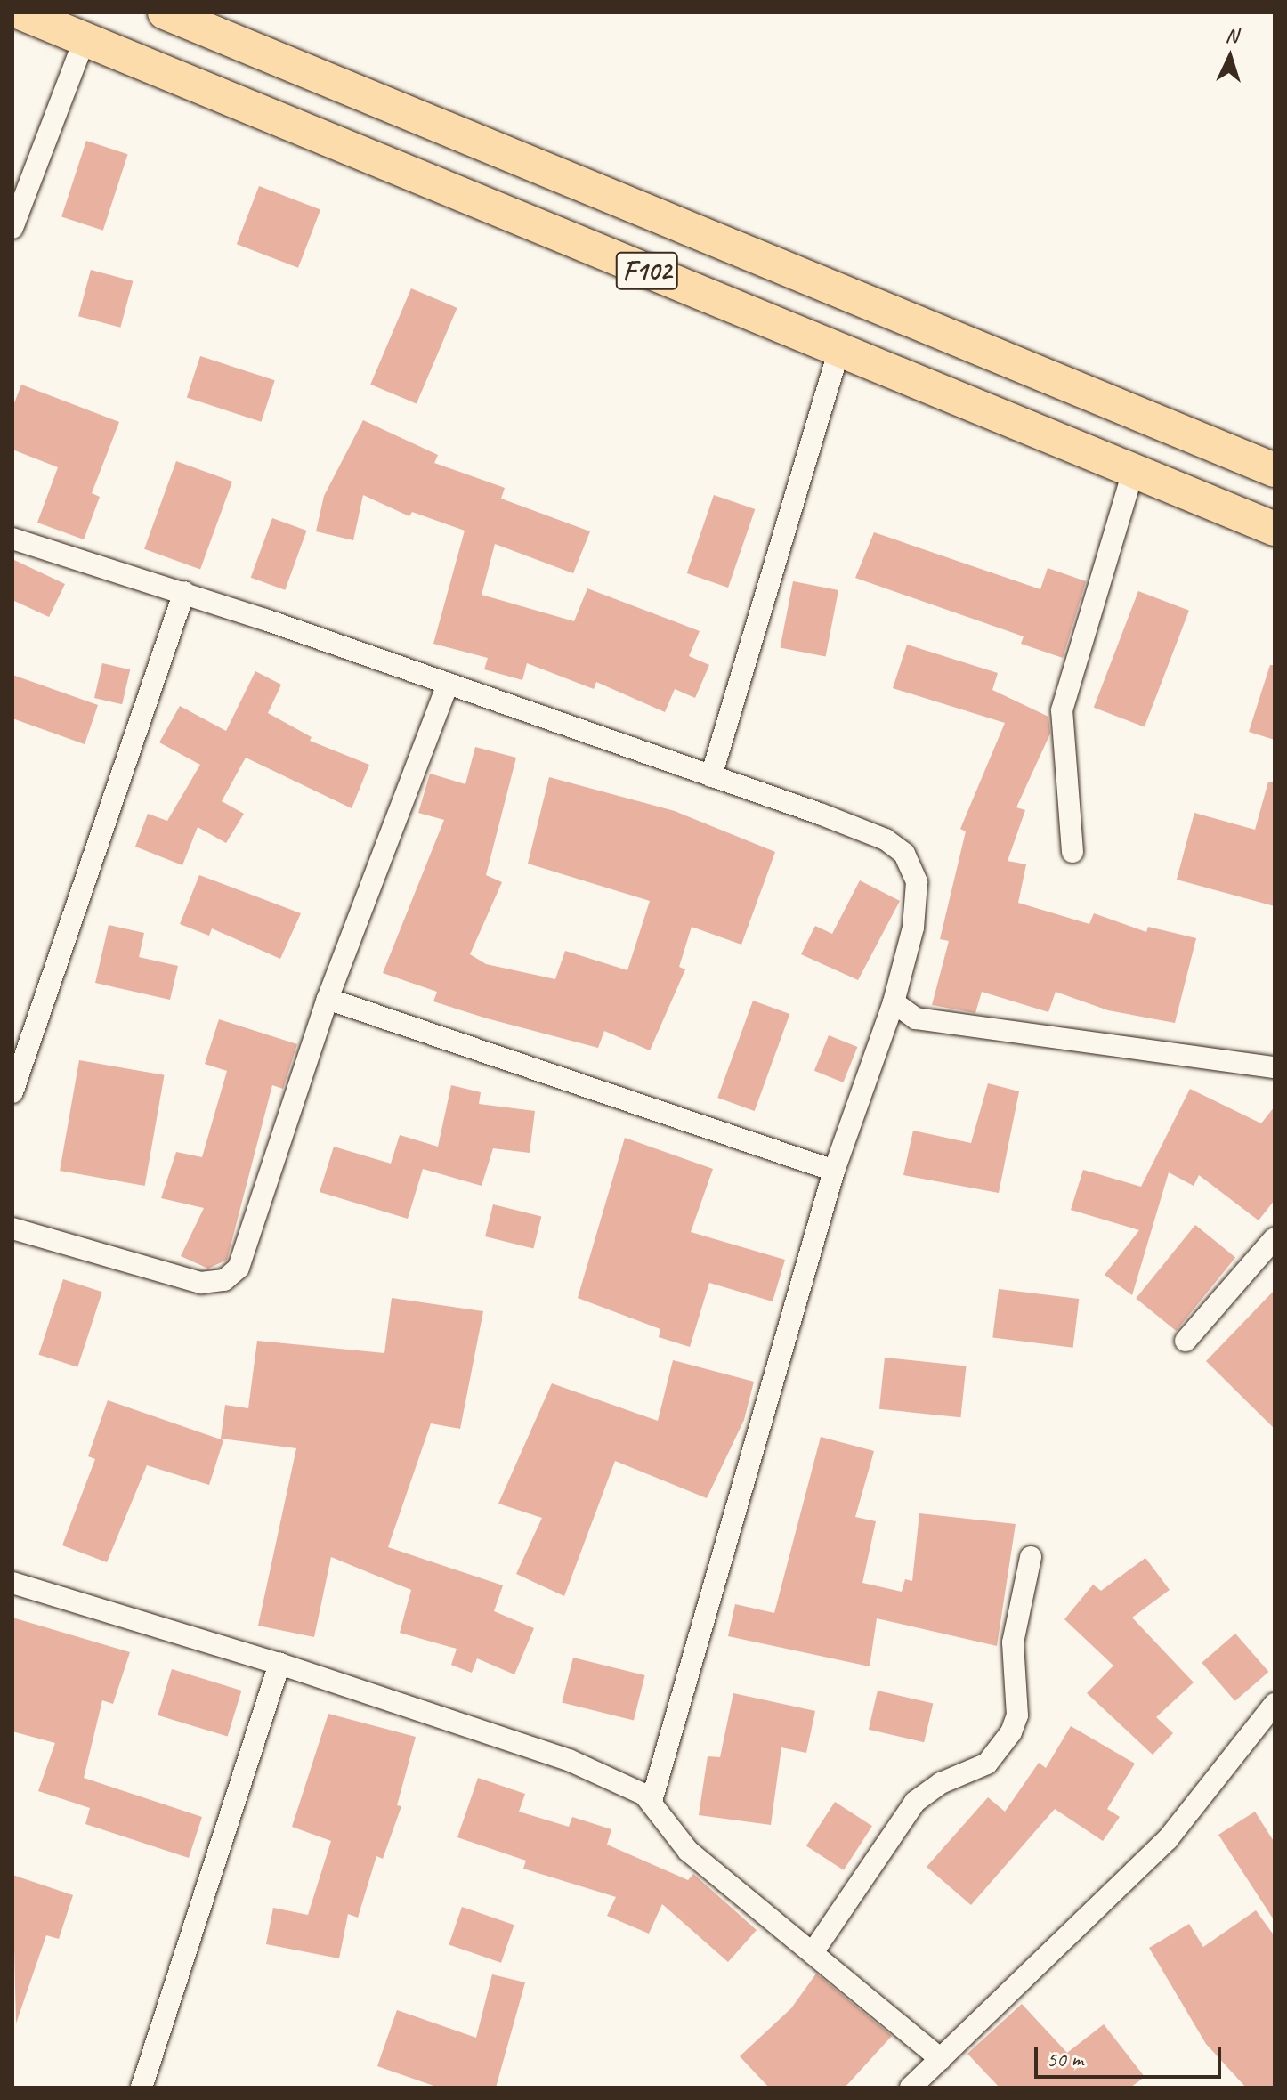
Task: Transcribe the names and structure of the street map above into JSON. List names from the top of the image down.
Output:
{
  "streets": {
    "main road": ["F102"]
  },
  "scale_bar": "50 m",
  "north": "top"
}
